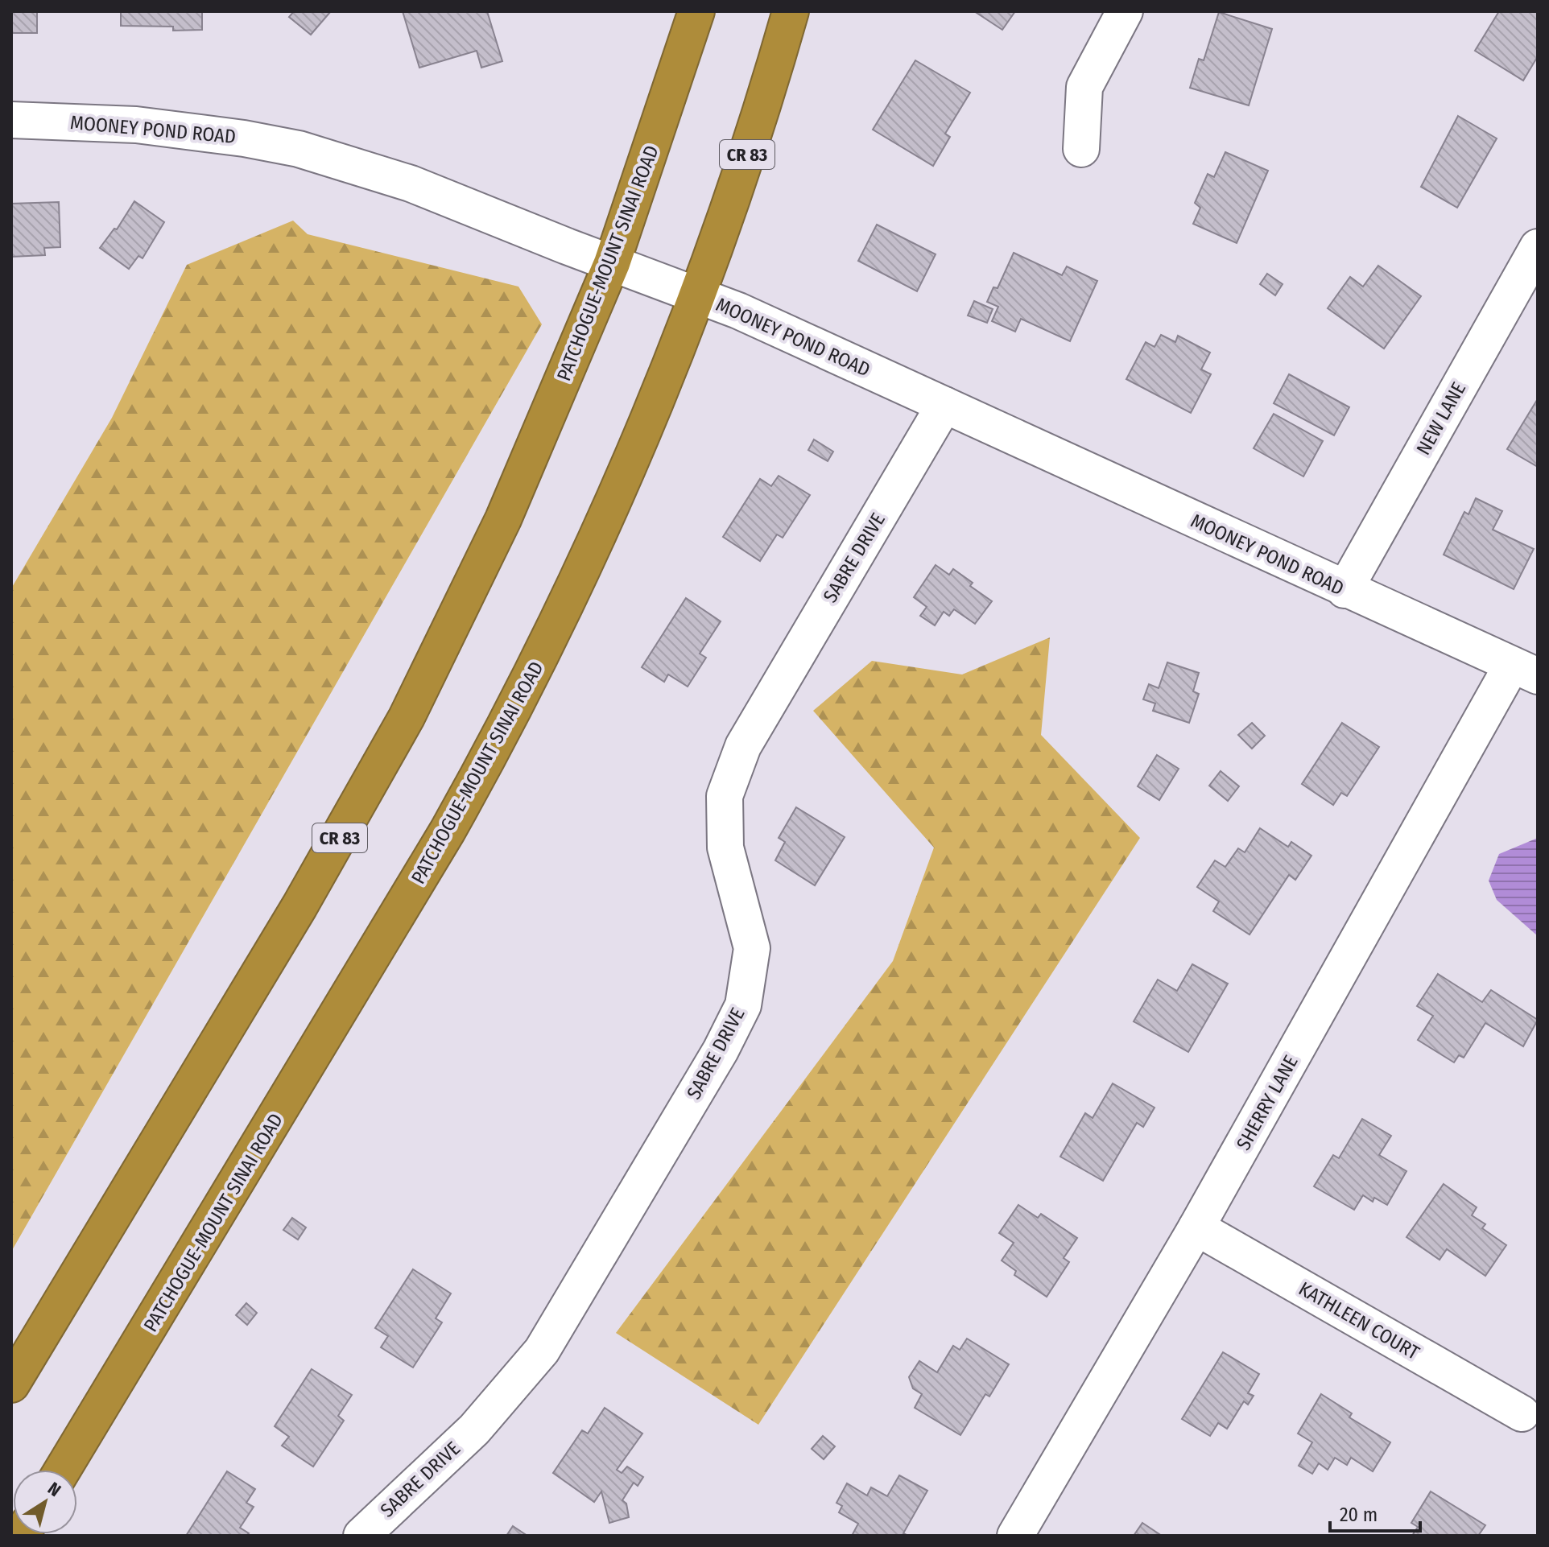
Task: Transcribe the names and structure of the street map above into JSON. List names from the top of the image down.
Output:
{
  "streets": {
    "highway": ["CR 83", "PATCHOGUE-MOUNT SINAI ROAD"],
    "street": [
      "MOONEY POND ROAD",
      "NEW LANE",
      "SABRE DRIVE",
      "SHERRY LANE",
      "KATHLEEN COURT"
    ]
  },
  "crossings": [
    ["MOONEY POND ROAD", "PATCHOGUE-MOUNT SINAI ROAD"],
    ["MOONEY POND ROAD", "NEW LANE"],
    ["MOONEY POND ROAD", "SABRE DRIVE"],
    ["MOONEY POND ROAD", "SHERRY LANE"],
    ["SHERRY LANE", "KATHLEEN COURT"]
  ],
  "scale_bar": "20 m",
  "north": "top right"
}
